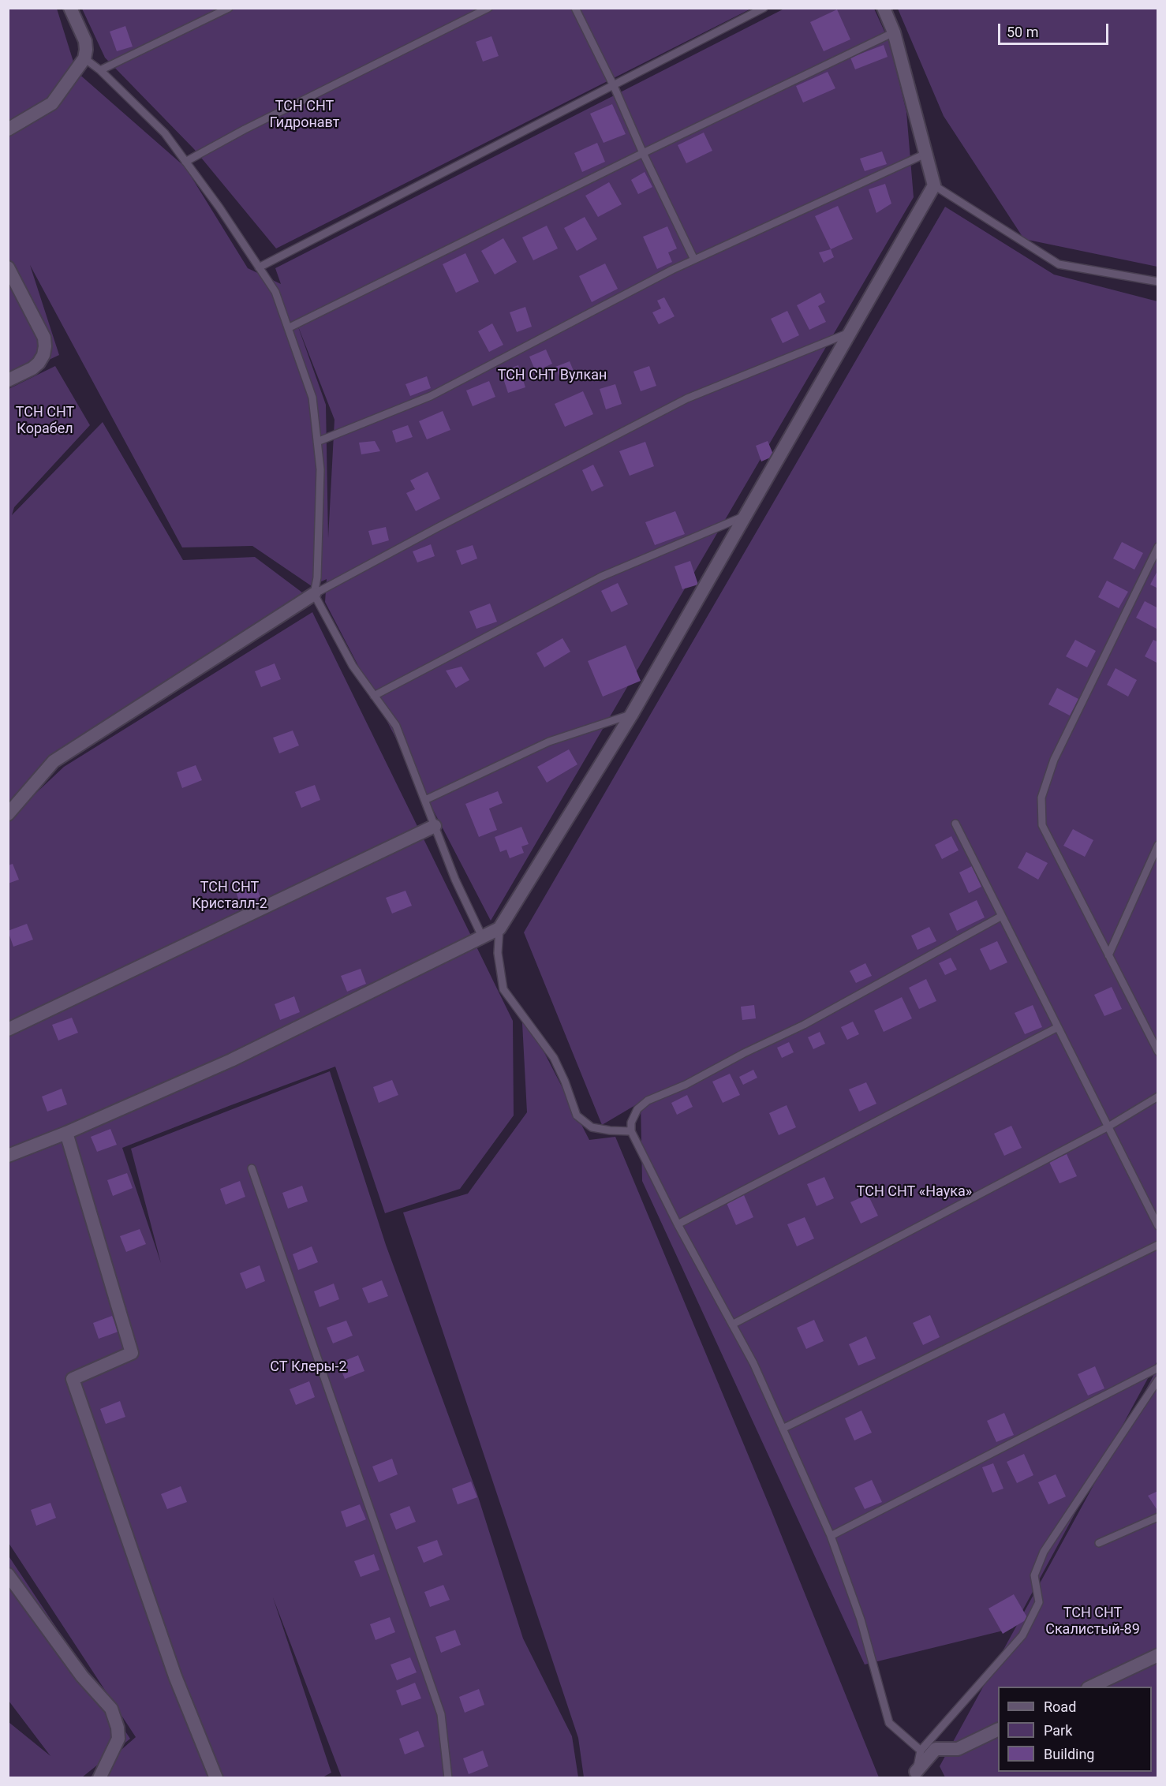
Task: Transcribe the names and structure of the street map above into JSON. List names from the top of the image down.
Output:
{
  "parks": [
    "ТСН СНТ Гидронавт",
    "ТСН СНТ Вулкан",
    "ТСН СНТ Корабел",
    "ТСН СНТ Кристалл-2",
    "ТСН СНТ «Наука»",
    "СТ Клеры-2",
    "ТСН СНТ Скалистый-89"
  ],
  "legend": ["Road", "Park", "Building"],
  "scale_bar": "50 m"
}
